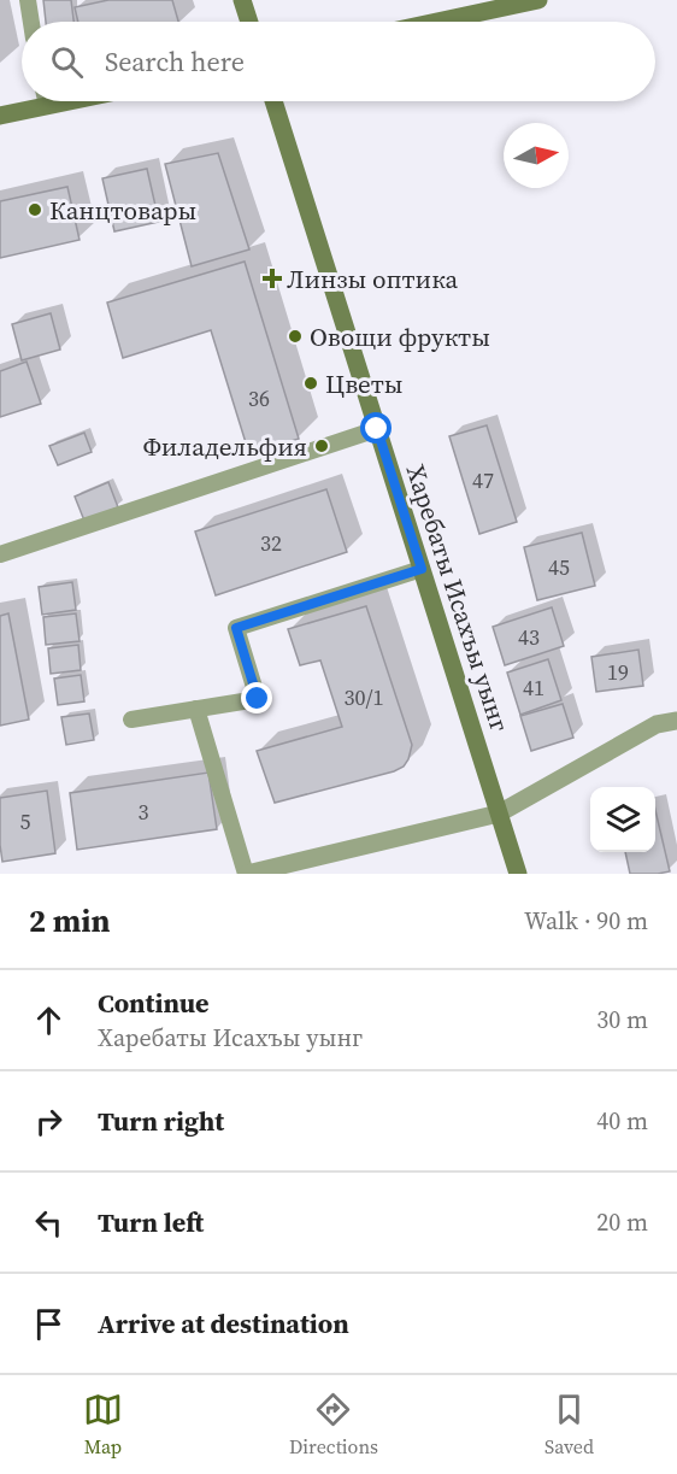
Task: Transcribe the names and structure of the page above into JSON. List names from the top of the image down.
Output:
{
  "streets": {
    "main road": ["Харебаты Исахъы уынг"]
  },
  "places": {
    "other": [
      "Канцтовары",
      "Овощи фрукты",
      "Цветы",
      "Филадельфия"
    ],
    "health": ["Линзы оптика"]
  },
  "house_numbers": [
    "36",
    "47",
    "32",
    "45",
    "43",
    "19",
    "41",
    "30/1",
    "3",
    "5"
  ],
  "north": "right",
  "page": {
    "search": "Search here",
    "heading": ["2 min", "Walk · 90 m"],
    "list": [
      ["Continue", "Харебаты Исахъы уынг", "30 m"],
      ["Turn right", "40 m"],
      ["Turn left", "20 m"],
      "Arrive at destination"
    ],
    "nav": ["Map", "Directions", "Saved"]
  }
}
